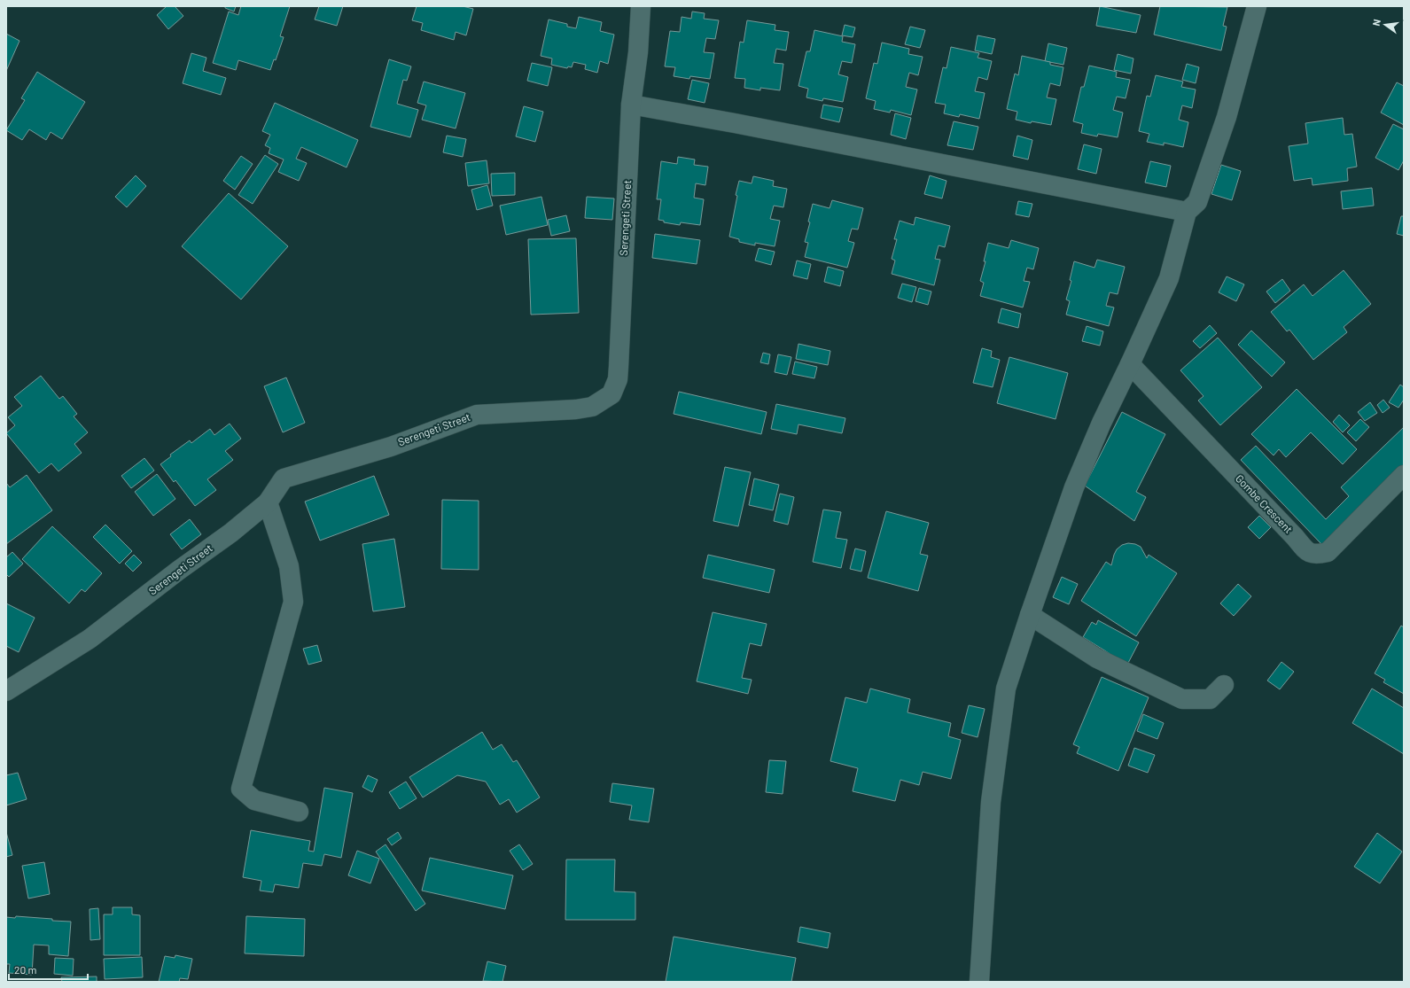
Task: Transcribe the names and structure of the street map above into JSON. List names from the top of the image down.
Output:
{
  "streets": {
    "street": ["Serengeti Street", "Gombe Crescent"]
  },
  "scale_bar": "20 m",
  "north": "left"
}
